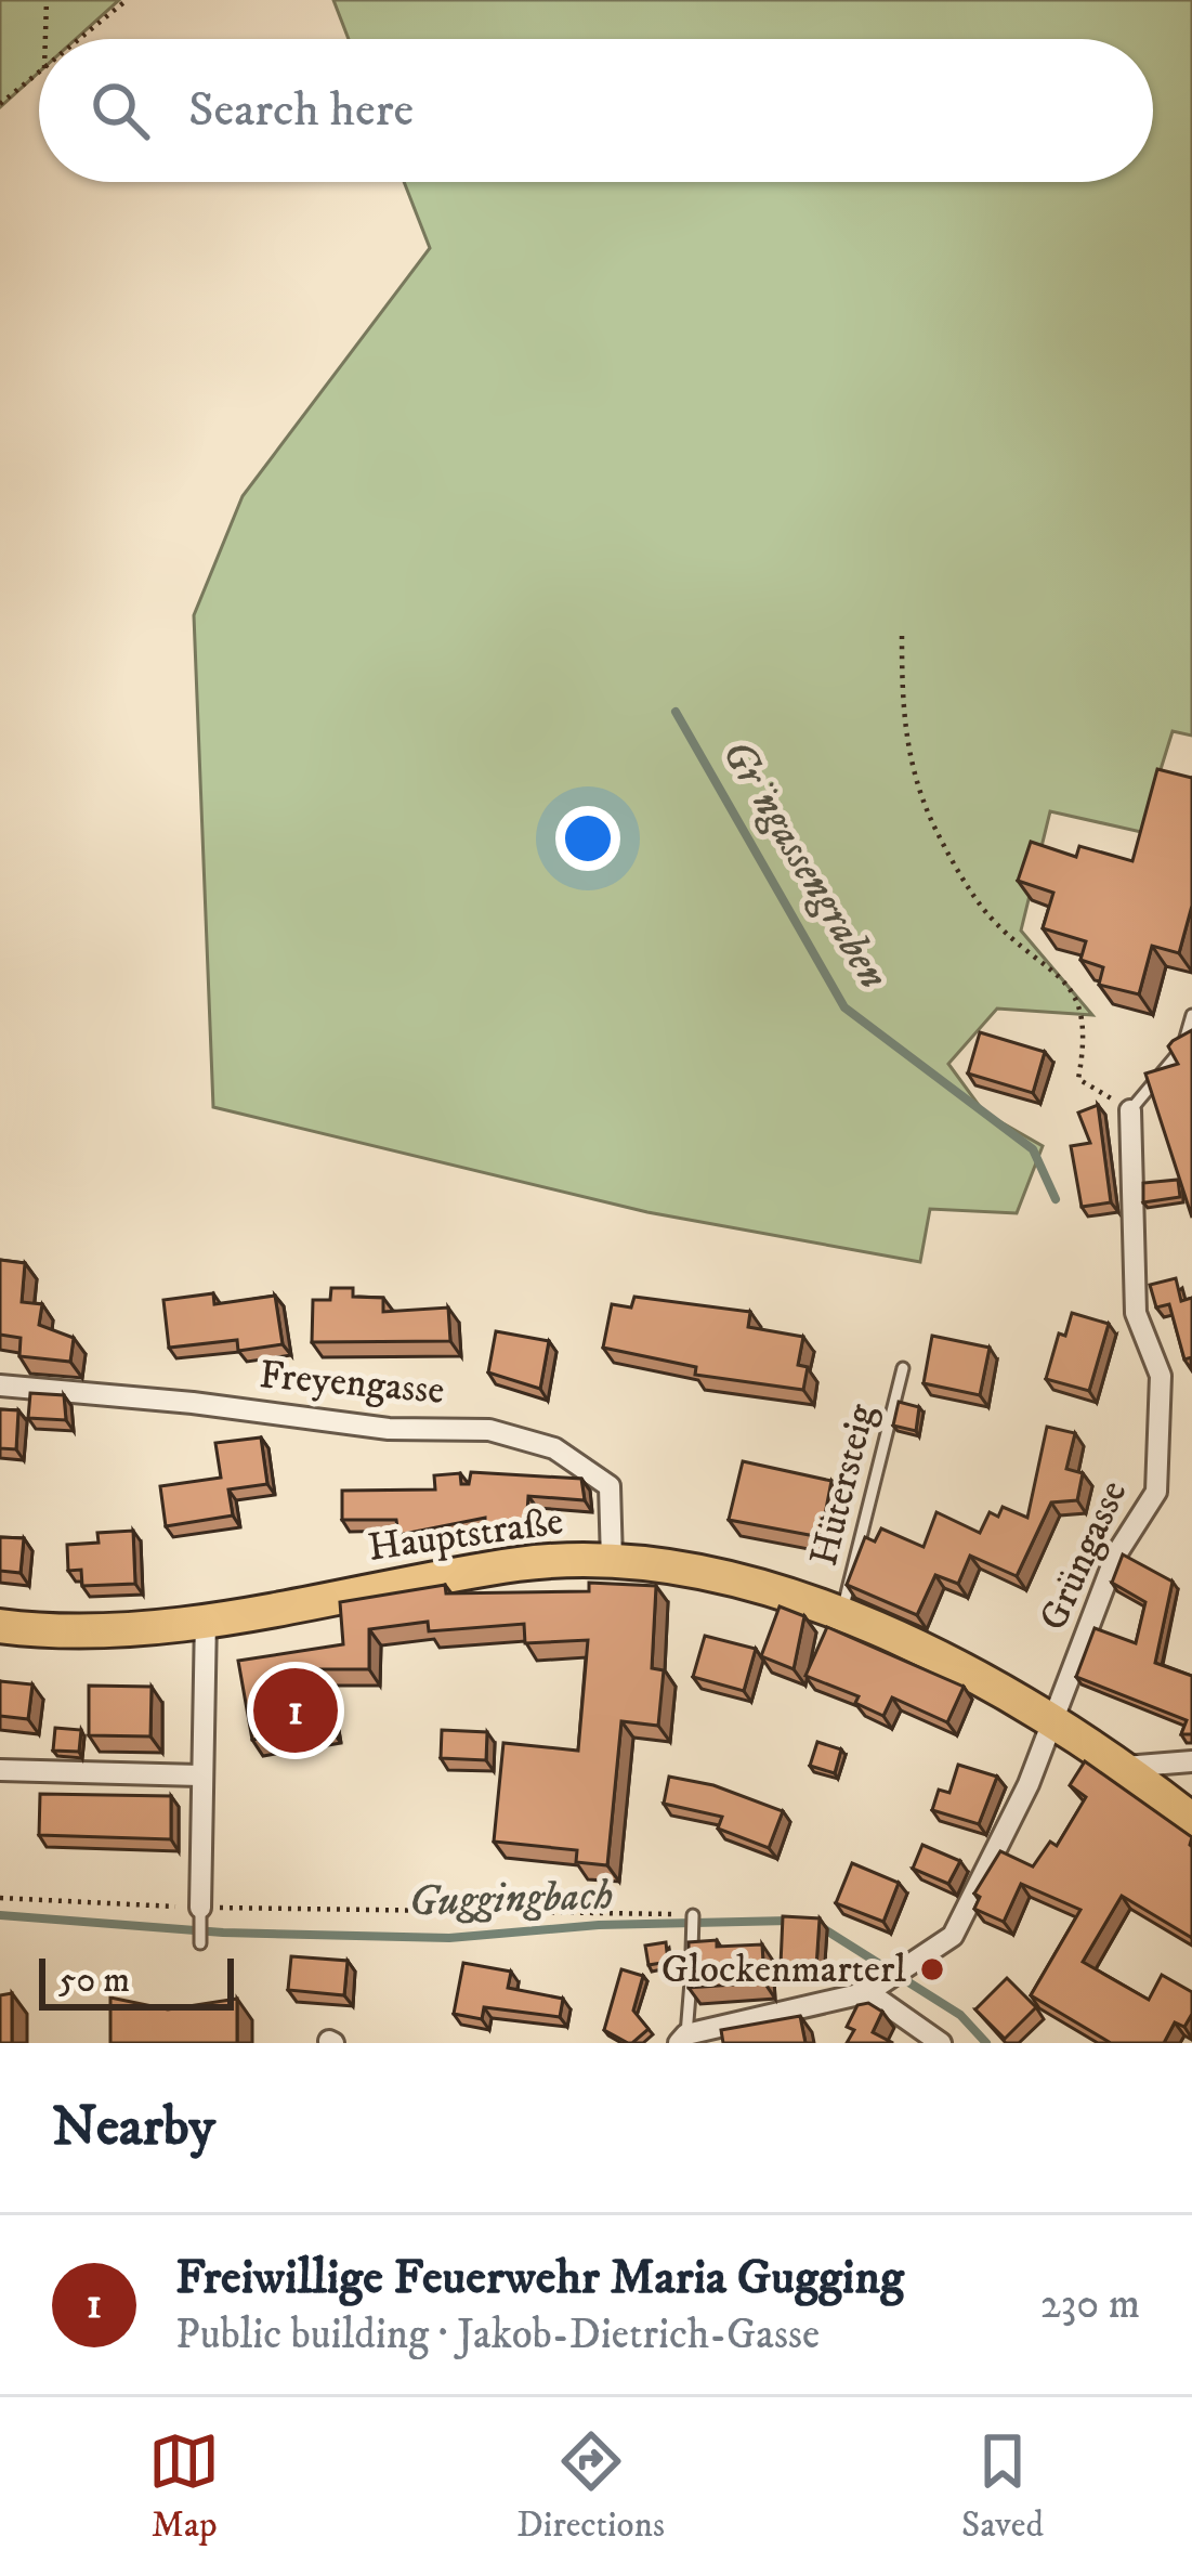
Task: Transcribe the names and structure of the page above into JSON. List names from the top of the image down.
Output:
{
  "streets": {
    "main road": ["Hauptstraße"],
    "street": ["Freyengasse", "Grüngasse"],
    "lane": ["Hütersteig"]
  },
  "crossings": [
    ["Freyengasse", "Hauptstraße"],
    ["Hütersteig", "Hauptstraße"],
    ["Hauptstraße", "Grüngasse"]
  ],
  "water": ["Gr¨ngassengraben", "Guggingbach"],
  "places": ["Glockenmarterl"],
  "scale_bar": "50 m",
  "page": {
    "search": "Search here",
    "pins": "1",
    "scale": "50 m",
    "heading": "Nearby",
    "list": [
      {
        "mark": "1",
        "name": "Freiwillige Feuerwehr Maria Gugging",
        "note": "Public building · Jakob-Dietrich-Gasse",
        "value": "230 m"
      }
    ],
    "nav": ["Map", "Directions", "Saved"]
  }
}
